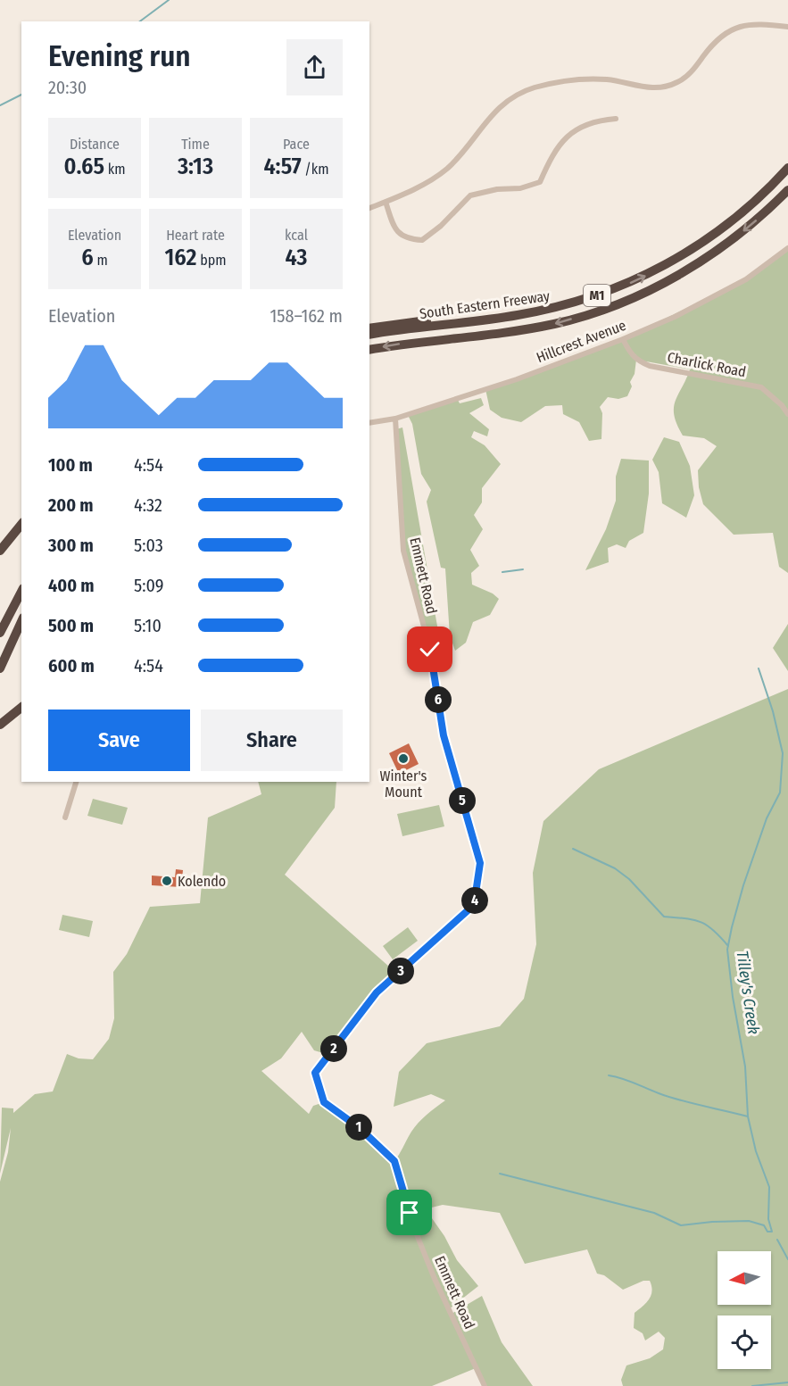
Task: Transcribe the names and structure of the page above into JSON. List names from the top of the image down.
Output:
{
  "streets": {
    "highway": ["M1", "South Eastern Freeway"],
    "street": ["Hillcrest Avenue", "Charlick Road", "Emmett Road"]
  },
  "crossings": [
    ["Hillcrest Avenue", "Charlick Road"],
    ["Hillcrest Avenue", "Emmett Road"]
  ],
  "water": ["Tilley's Creek"],
  "places": ["Winter's Mount", "Kolendo"],
  "north": "left",
  "page": {
    "heading": ["Evening run", "20:30"],
    "stats": [
      ["Distance", "0.65 km"],
      ["Time", "3:13"],
      ["Pace", "4:57 /km"],
      ["Elevation", "6 m"],
      ["Heart rate", "162 bpm"],
      ["kcal", "43"]
    ],
    "chart": ["Elevation", "158–162 m"],
    "list": [
      {
        "name": "100 m",
        "note": "4:54"
      },
      {
        "name": "200 m",
        "note": "4:32"
      },
      {
        "name": "300 m",
        "note": "5:03"
      },
      {
        "name": "400 m",
        "note": "5:09"
      },
      {
        "name": "500 m",
        "note": "5:10"
      },
      {
        "name": "600 m",
        "note": "4:54"
      }
    ],
    "pins": [
      "6",
      "5",
      "4",
      "3",
      "2",
      "1"
    ],
    "buttons": ["Save", "Share"]
  }
}
